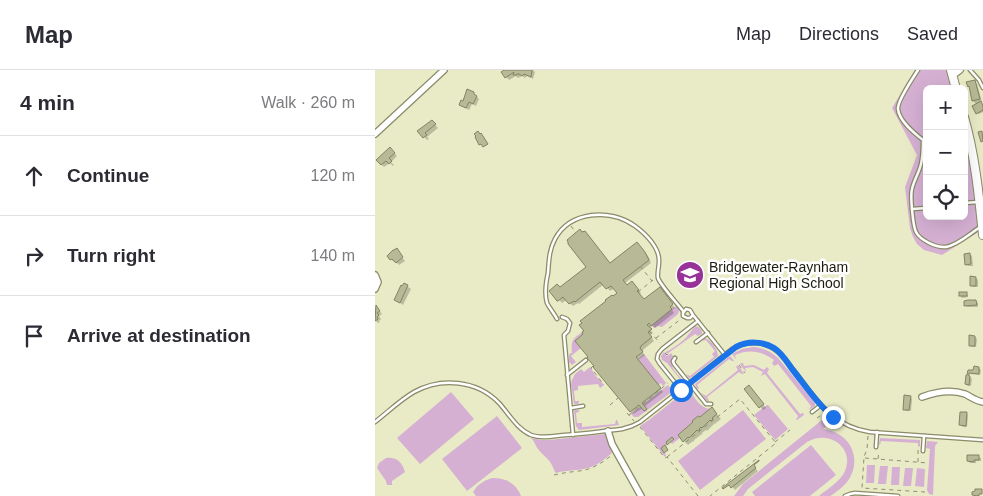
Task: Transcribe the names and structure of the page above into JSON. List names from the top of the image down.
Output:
{
  "places": {
    "school or university": ["Bridgewater-Raynham Regional High School"]
  },
  "page": {
    "header": "Map",
    "nav": ["Map", "Directions", "Saved"],
    "heading": ["4 min", "Walk · 260 m"],
    "map_buttons": ["+", "−"],
    "list": [
      ["Continue", "120 m"],
      ["Turn right", "140 m"],
      "Arrive at destination"
    ]
  }
}
